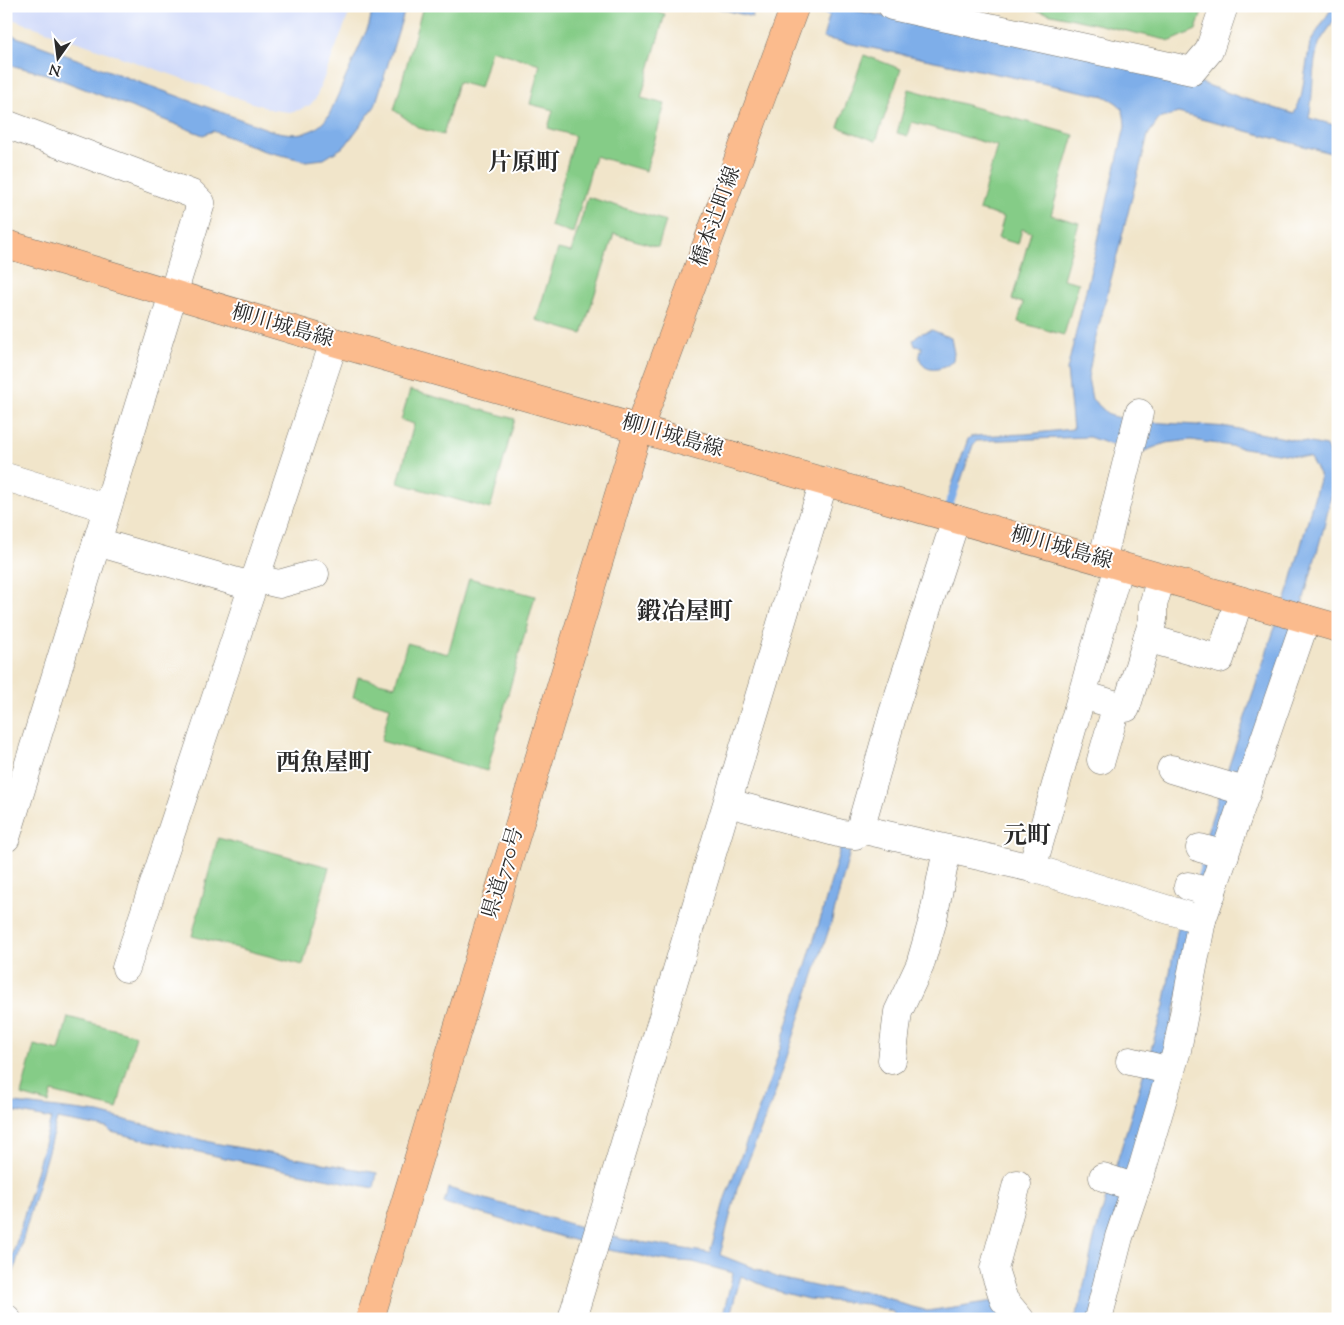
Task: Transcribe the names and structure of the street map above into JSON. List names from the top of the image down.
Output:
{
  "streets": {
    "main road": ["橋本辻町線", "柳川城島線", "県道770号"]
  },
  "crossings": [
    ["橋本辻町線", "柳川城島線"],
    ["橋本辻町線", "県道770号"],
    ["柳川城島線", "県道770号"]
  ],
  "districts": [
    "片原町",
    "鍛冶屋町",
    "西魚屋町",
    "元町"
  ],
  "north": "bottom"
}
